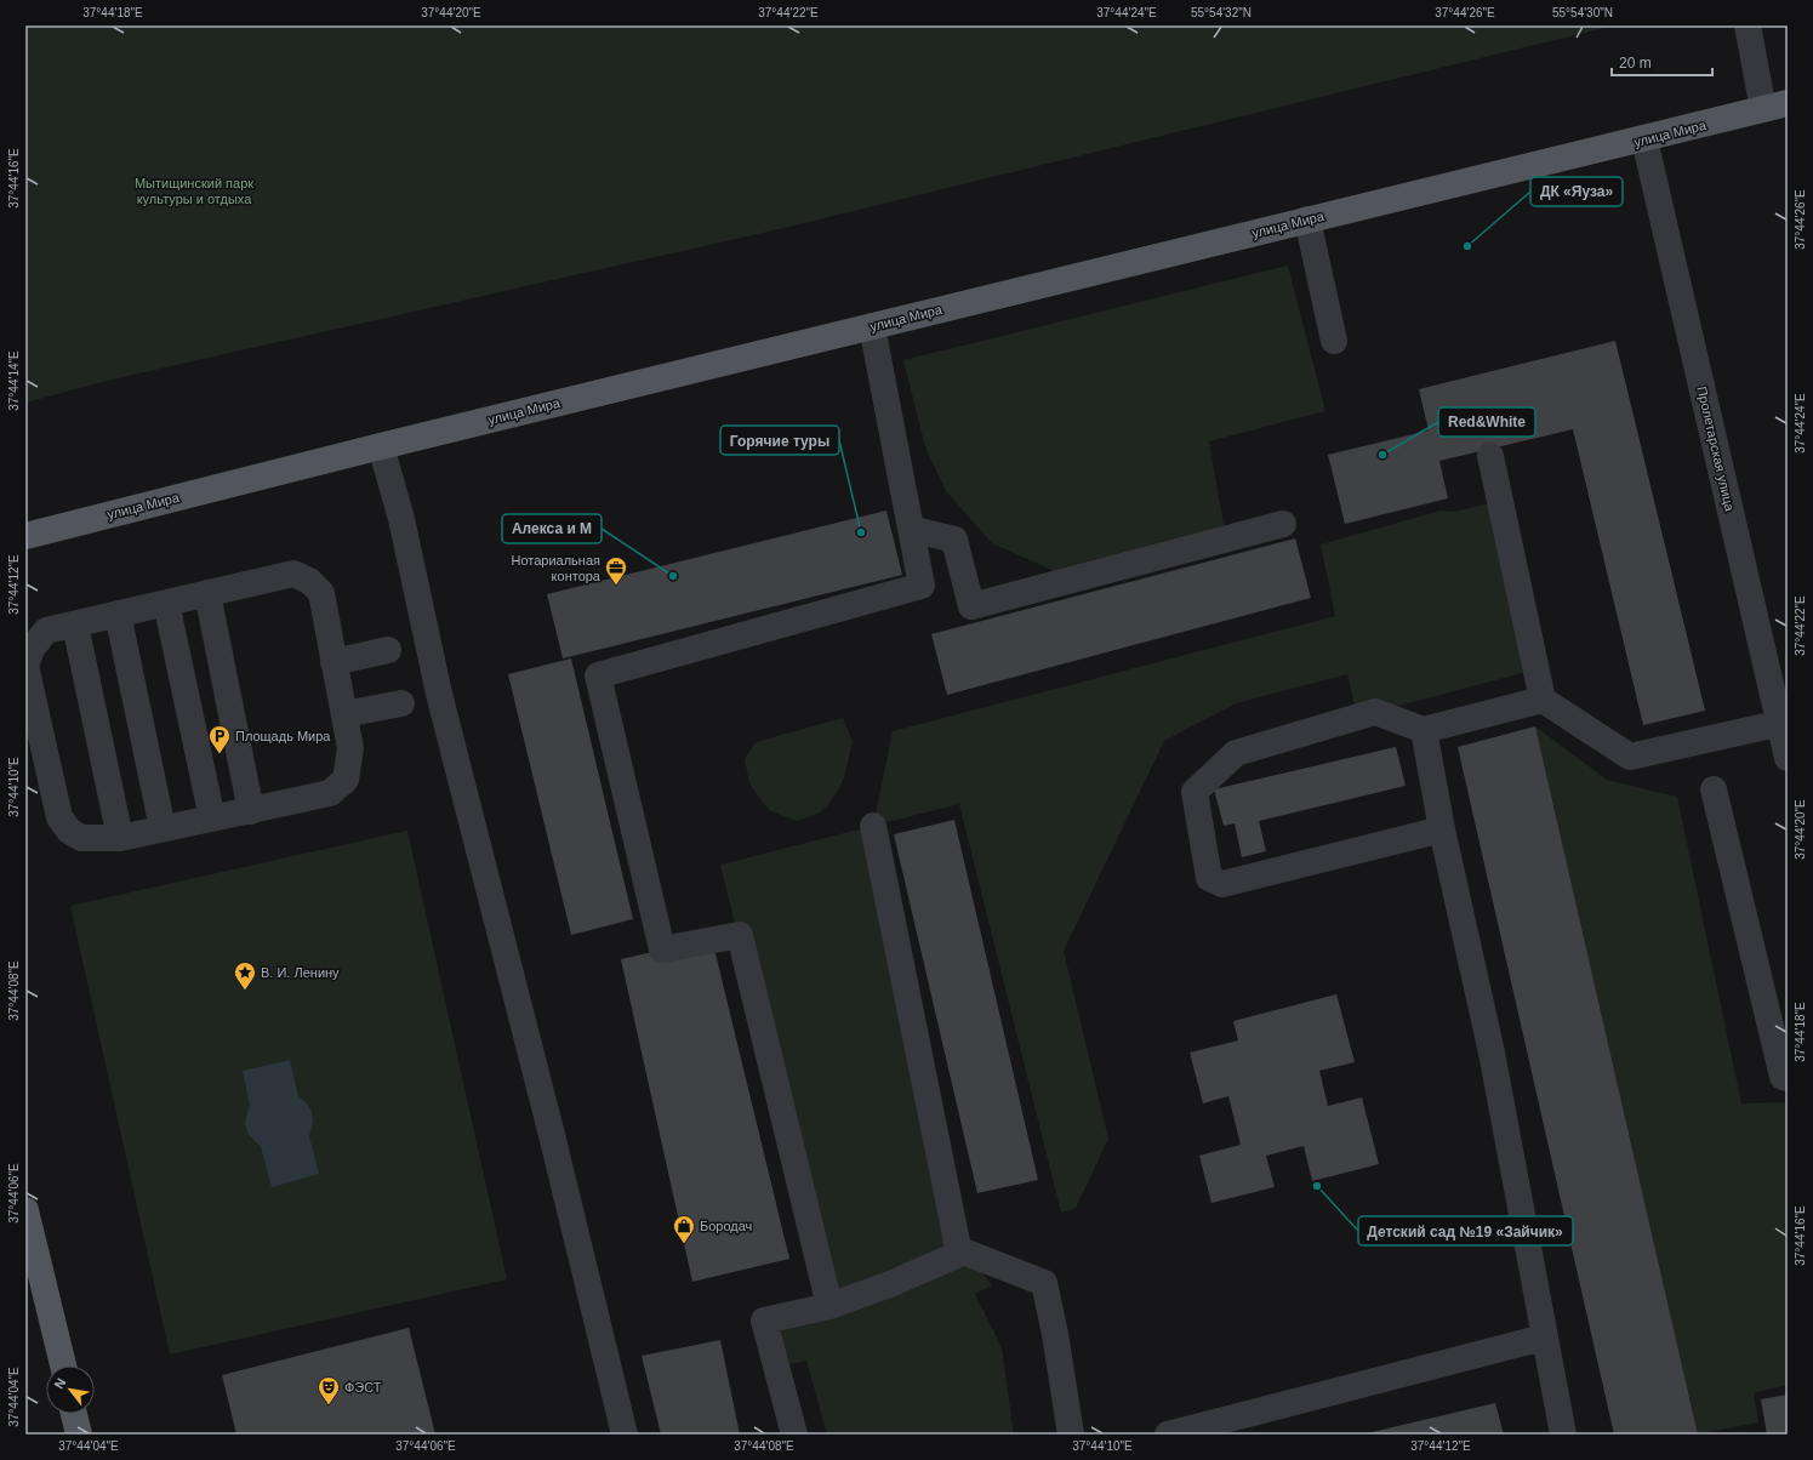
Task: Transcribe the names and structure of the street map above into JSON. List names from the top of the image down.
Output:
{
  "streets": {
    "main road": ["улица Мира"],
    "street": ["Пролетарская улица"]
  },
  "crossings": [
    ["улица Мира", "Пролетарская улица"]
  ],
  "parks": ["Мытищинский парк культуры и отдыха"],
  "places": {
    "other": [
      "ДК «Яуза»",
      "Red&White",
      "Горячие туры",
      "Алекса и М",
      "Детский сад №19 «Зайчик»"
    ],
    "office": ["Нотариальная контора"],
    "parking": ["Площадь Мира"],
    "place": ["В. И. Ленину"],
    "shop": ["Бородач"],
    "theatre": ["ФЭСТ"]
  },
  "scale_bar": "20 m",
  "north": "top left",
  "coordinates": [
    "37°44'18\"E",
    "37°44'20\"E",
    "37°44'22\"E",
    "37°44'24\"E",
    "55°54'32\"N",
    "37°44'26\"E",
    "55°54'30\"N",
    "37°44'16\"E",
    "37°44'14\"E",
    "37°44'12\"E",
    "37°44'10\"E",
    "37°44'08\"E",
    "37°44'06\"E",
    "37°44'04\"E"
  ]
}
